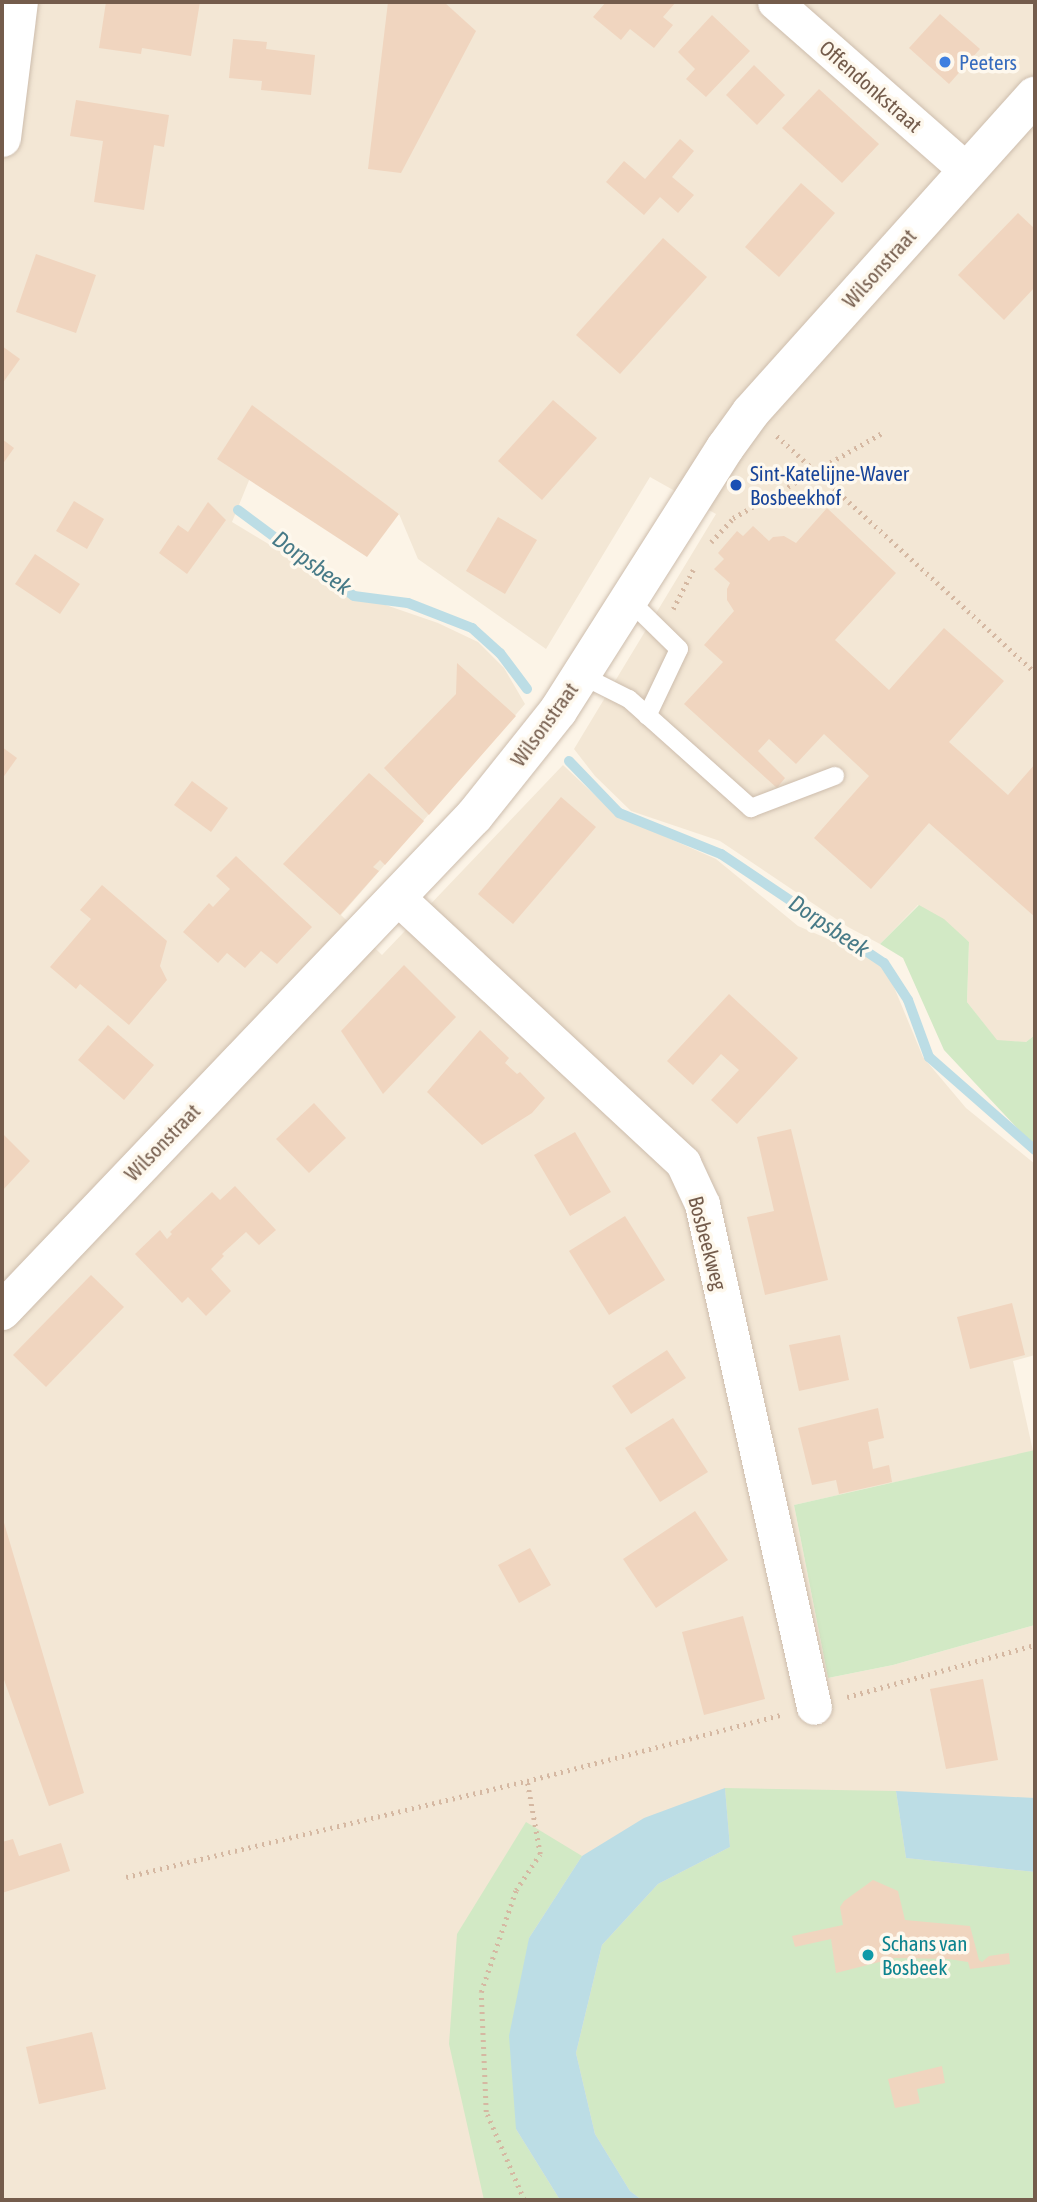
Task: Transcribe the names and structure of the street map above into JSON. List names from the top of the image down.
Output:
{
  "streets": {
    "street": ["Offendonkstraat", "Wilsonstraat", "Bosbeekweg"]
  },
  "crossings": [
    ["Offendonkstraat", "Wilsonstraat"],
    ["Wilsonstraat", "Bosbeekweg"]
  ],
  "water": ["Dorpsbeek"],
  "places": ["Peeters", "Sint-Katelijne-Waver Bosbeekhof", "Schans van Bosbeek"]
}
